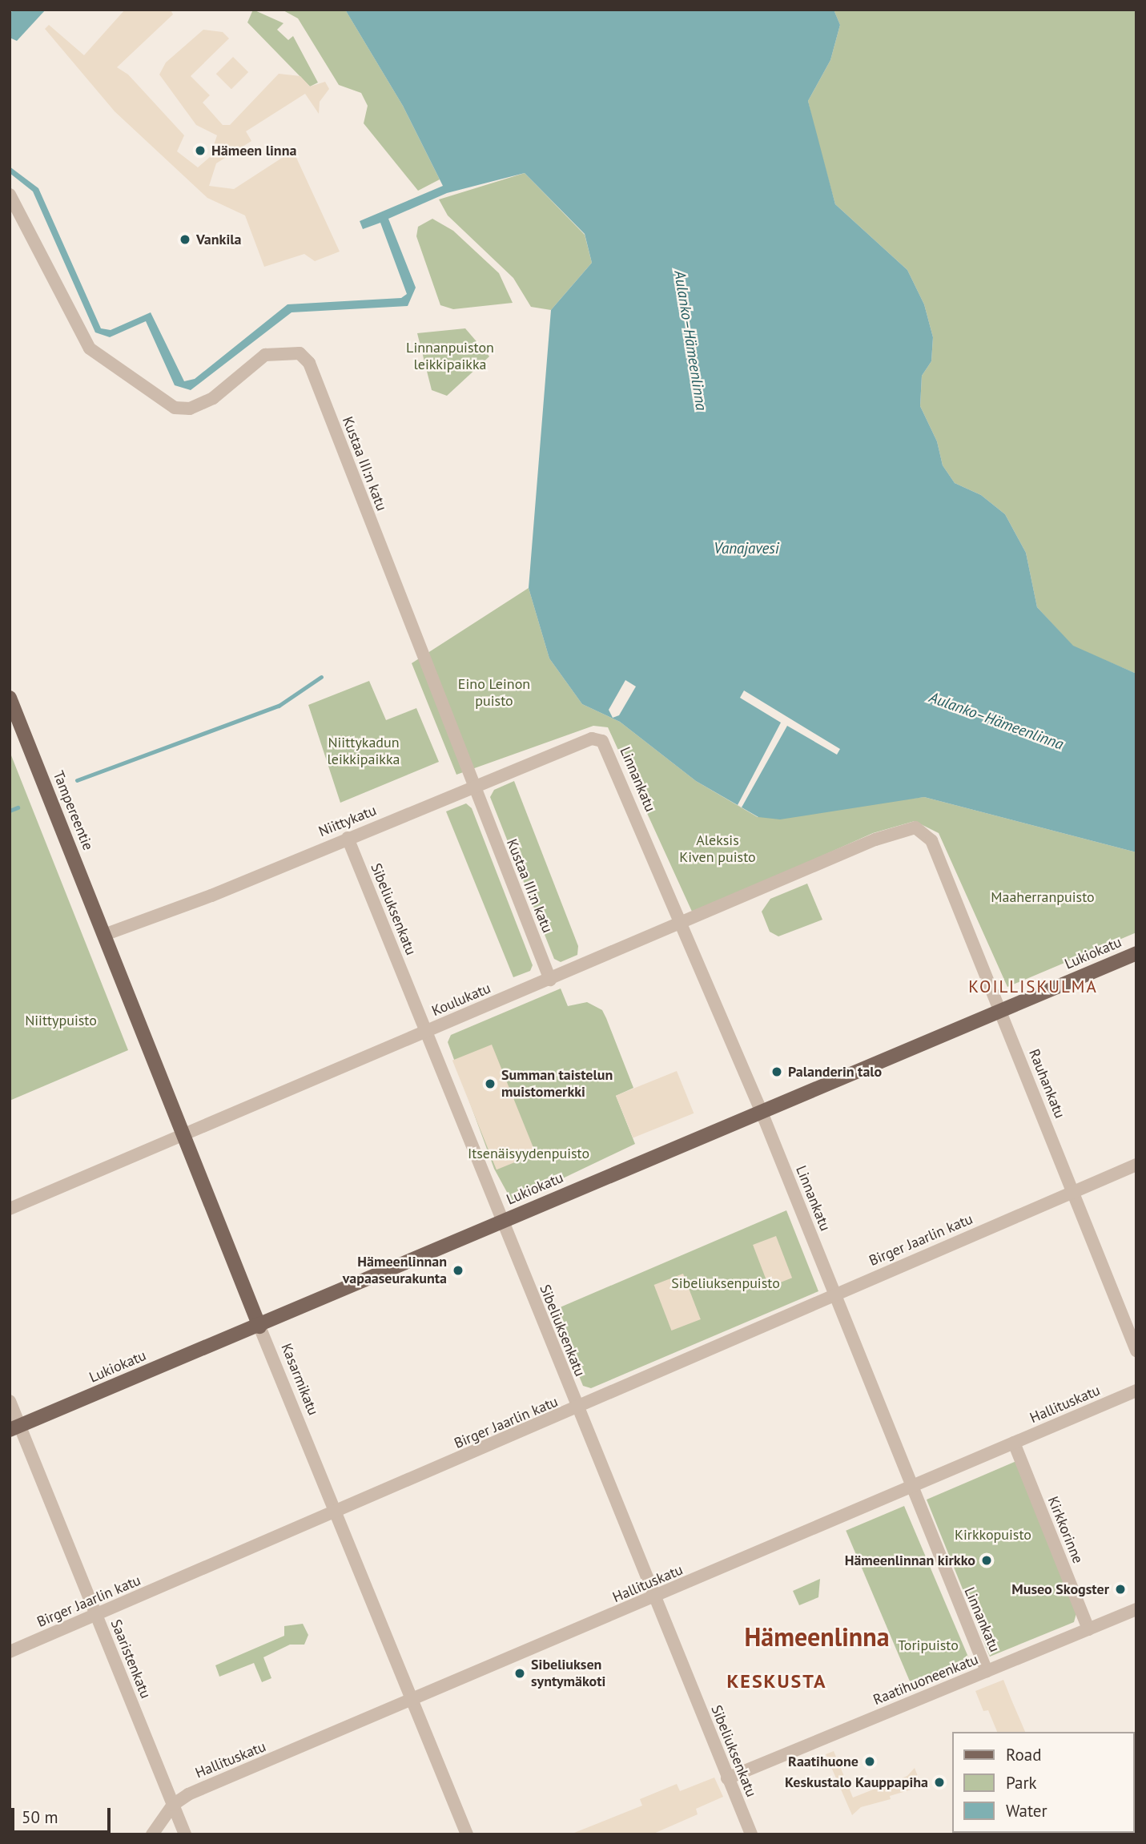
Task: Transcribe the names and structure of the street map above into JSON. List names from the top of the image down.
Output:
{
  "streets": {
    "main road": ["Tampereentie", "Lukiokatu", "Kasarmikatu"],
    "street": [
      "Kustaa III:n katu",
      "Linnankatu",
      "Niittykatu",
      "Sibeliuksenkatu",
      "Koulukatu",
      "Rauhankatu",
      "Birger Jaarlin katu",
      "Hallituskatu",
      "Kirkkorinne",
      "Saaristenkatu",
      "Raatihuoneenkatu"
    ]
  },
  "crossings": [
    ["Kustaa III:n katu", "Niittykatu"],
    ["Kustaa III:n katu", "Koulukatu"],
    ["Linnankatu", "Niittykatu"],
    ["Linnankatu", "Lukiokatu"],
    ["Linnankatu", "Koulukatu"],
    ["Linnankatu", "Birger Jaarlin katu"],
    ["Linnankatu", "Hallituskatu"],
    ["Linnankatu", "Raatihuoneenkatu"],
    ["Tampereentie", "Niittykatu"],
    ["Tampereentie", "Kasarmikatu"],
    ["Niittykatu", "Sibeliuksenkatu"],
    ["Niittykatu", "Kasarmikatu"],
    ["Sibeliuksenkatu", "Lukiokatu"],
    ["Sibeliuksenkatu", "Koulukatu"],
    ["Sibeliuksenkatu", "Birger Jaarlin katu"],
    ["Sibeliuksenkatu", "Hallituskatu"],
    ["Sibeliuksenkatu", "Raatihuoneenkatu"],
    ["Lukiokatu", "Rauhankatu"],
    ["Lukiokatu", "Kasarmikatu"],
    ["Lukiokatu", "Saaristenkatu"],
    ["Koulukatu", "Rauhankatu"],
    ["Koulukatu", "Kasarmikatu"],
    ["Rauhankatu", "Birger Jaarlin katu"],
    ["Birger Jaarlin katu", "Kasarmikatu"],
    ["Birger Jaarlin katu", "Saaristenkatu"],
    ["Kasarmikatu", "Hallituskatu"],
    ["Hallituskatu", "Kirkkorinne"],
    ["Hallituskatu", "Saaristenkatu"],
    ["Kirkkorinne", "Raatihuoneenkatu"]
  ],
  "districts": ["KOILLISKULMA", "Hämeenlinna", "KESKUSTA"],
  "water": ["Aulanko–Hämeenlinna", "Vanajavesi"],
  "parks": [
    "Linnanpuiston leikkipaikka",
    "Eino Leinon puisto",
    "Niittykadun leikkipaikka",
    "Aleksis Kiven puisto",
    "Maaherranpuisto",
    "Niittypuisto",
    "Itsenäisyydenpuisto",
    "Sibeliuksenpuisto",
    "Kirkkopuisto",
    "Toripuisto"
  ],
  "places": [
    "Hämeen linna",
    "Vankila",
    "Palanderin talo",
    "Summan taistelun muistomerkki",
    "Hämeenlinnan vapaaseurakunta",
    "Hämeenlinnan kirkko",
    "Museo Skogster",
    "Sibeliuksen syntymäkoti",
    "Raatihuone",
    "Keskustalo Kauppapiha"
  ],
  "legend": ["Road", "Park", "Water"],
  "scale_bar": "50 m"
}
